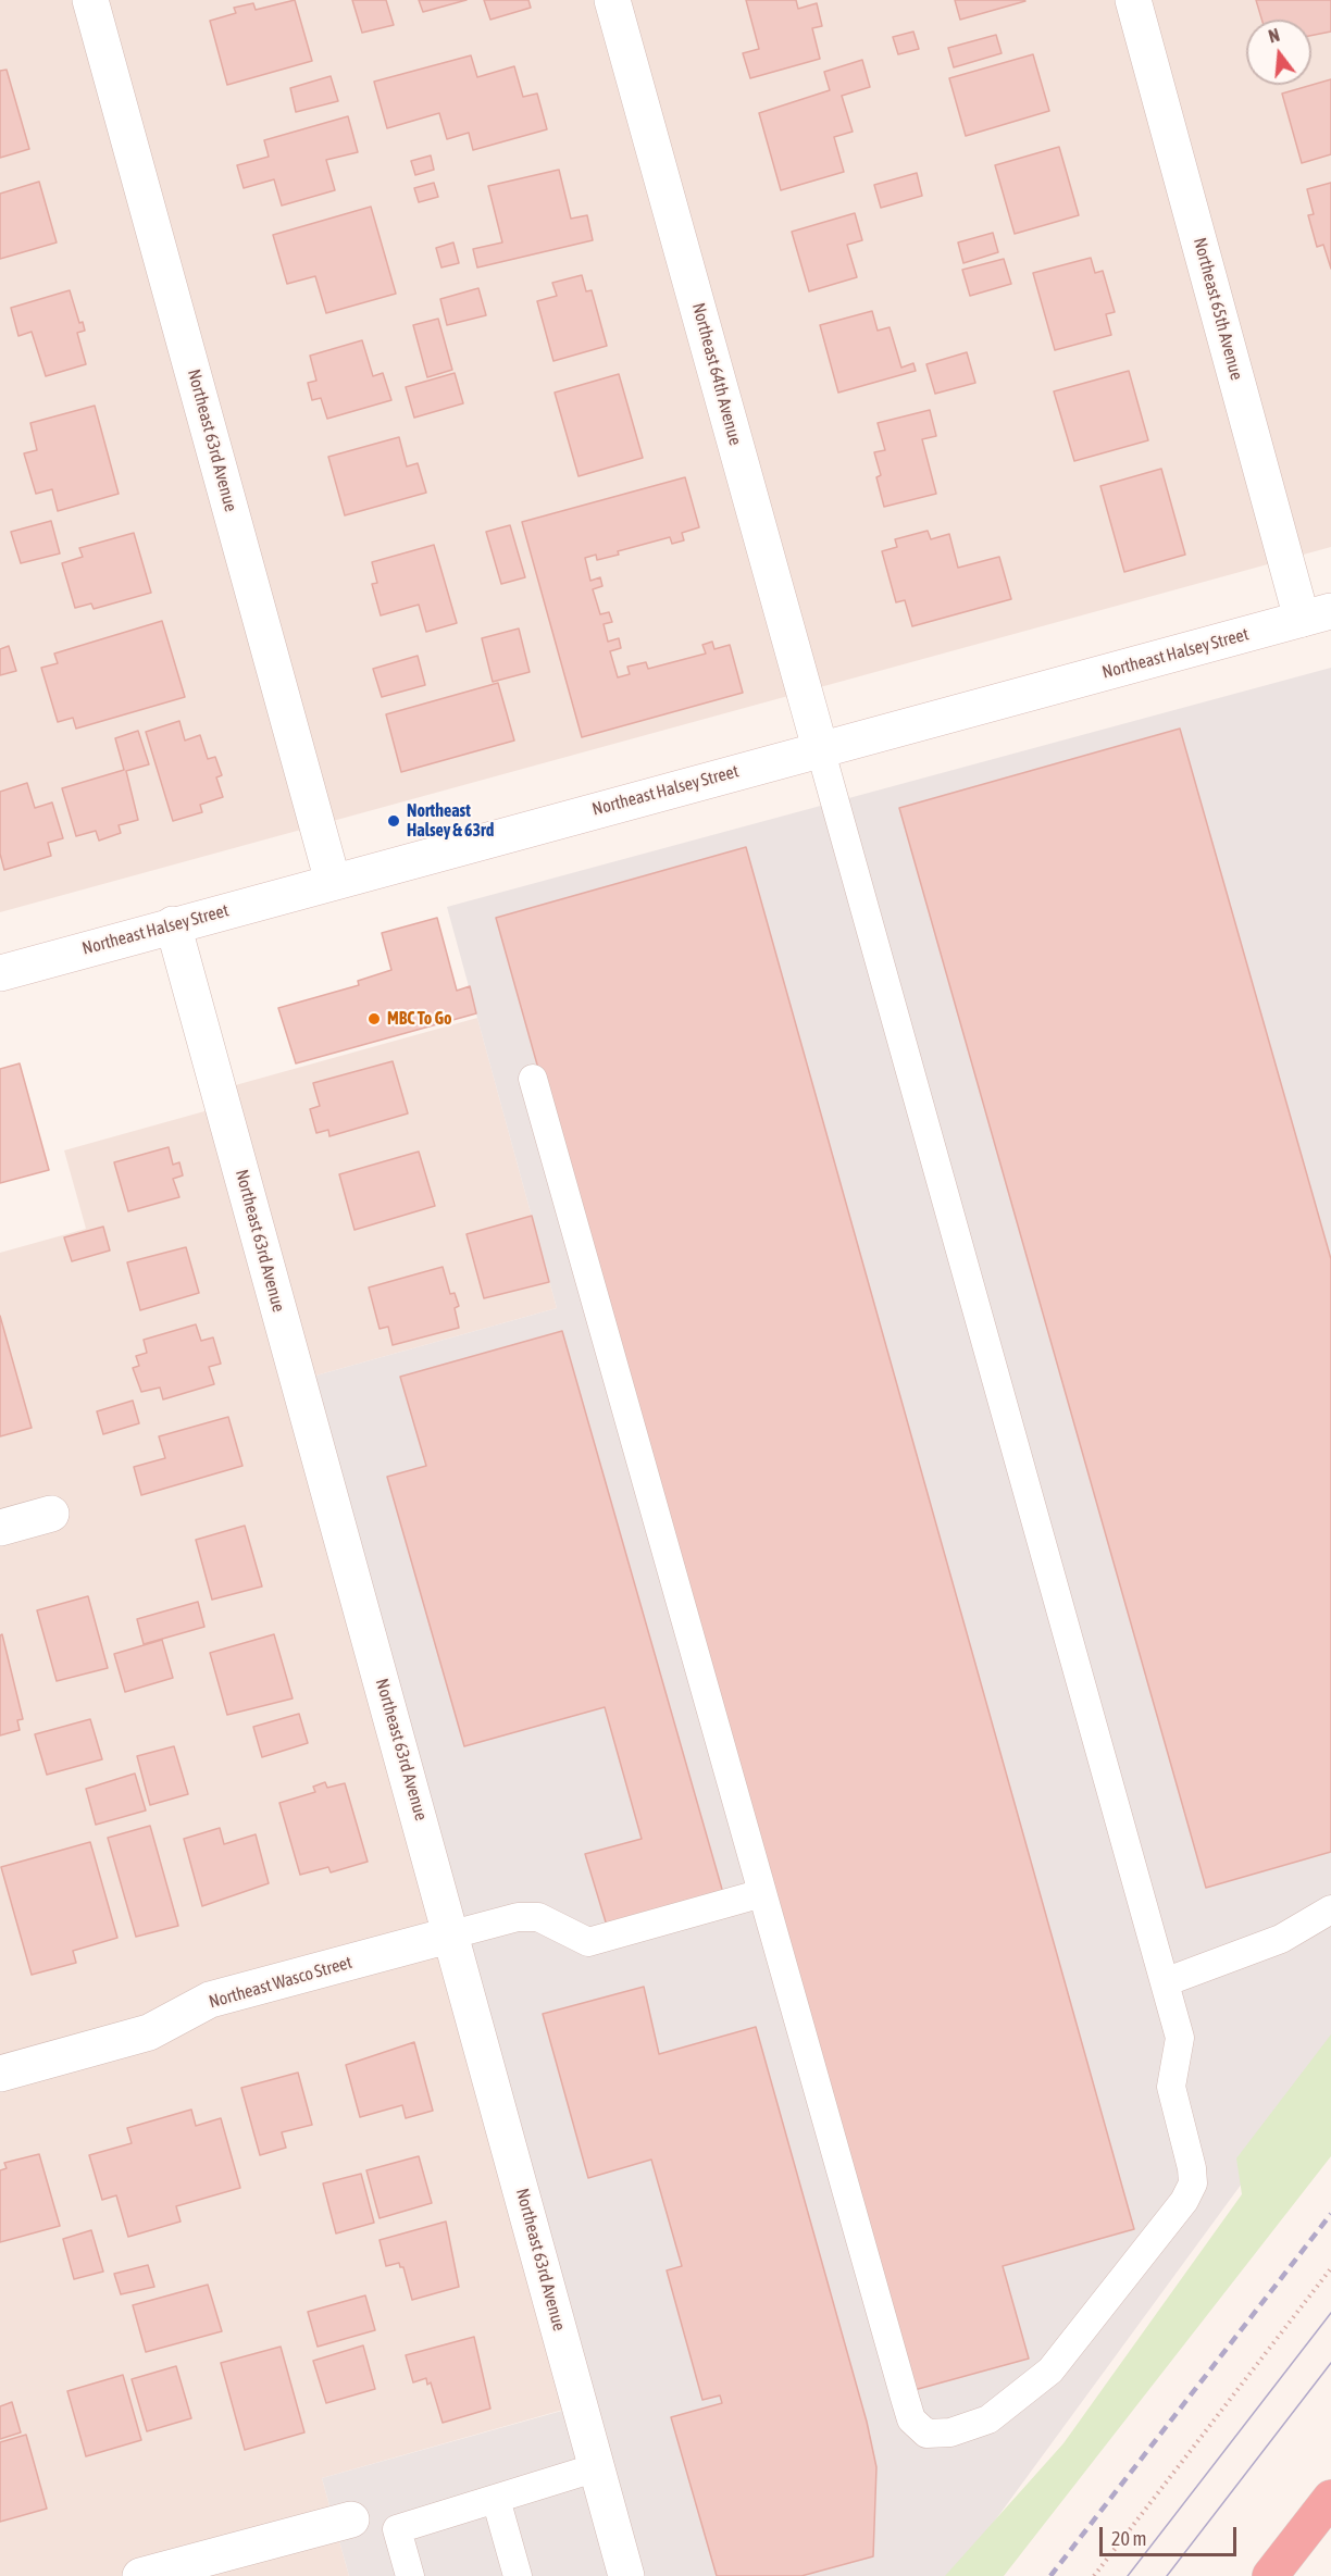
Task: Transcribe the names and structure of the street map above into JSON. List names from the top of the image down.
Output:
{
  "streets": {
    "street": [
      "Northeast 65th Avenue",
      "Northeast 64th Avenue",
      "Northeast 63rd Avenue",
      "Northeast Halsey Street",
      "Northeast Wasco Street"
    ]
  },
  "crossings": [
    ["Northeast 65th Avenue", "Northeast Halsey Street"],
    ["Northeast 64th Avenue", "Northeast Halsey Street"],
    ["Northeast 63rd Avenue", "Northeast Halsey Street"],
    ["Northeast 63rd Avenue", "Northeast Wasco Street"]
  ],
  "places": ["Northeast Halsey & 63rd", "MBC To Go"],
  "scale_bar": "20 m",
  "north": "top"
}
